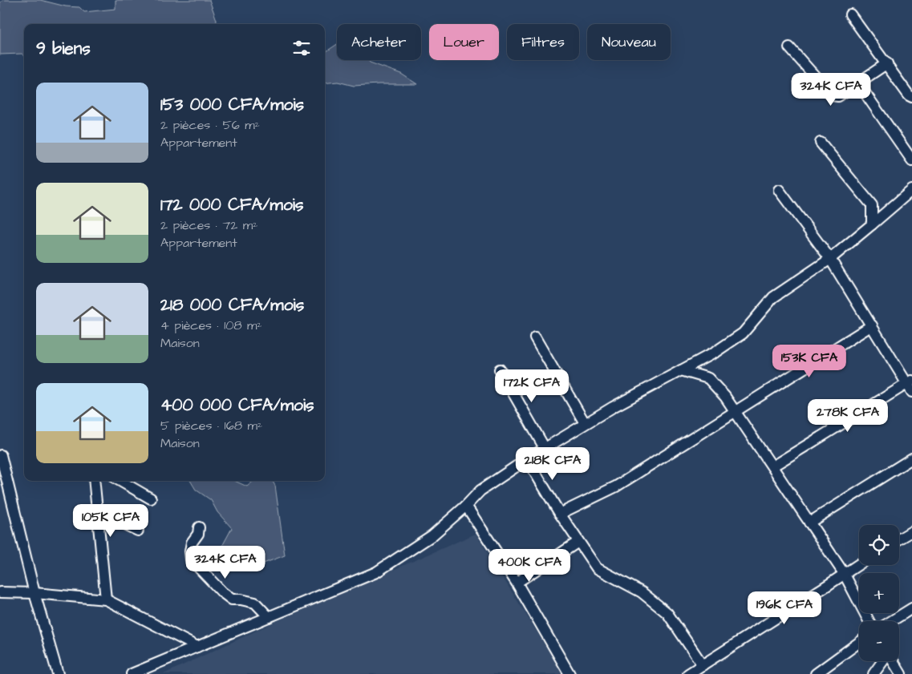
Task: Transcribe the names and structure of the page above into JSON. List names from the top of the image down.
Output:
{
  "page": {
    "chip": [
      "Acheter",
      "Louer",
      "Filtres",
      "Nouveau"
    ],
    "heading": "9 biens",
    "list": [
      {
        "name": "153 000 CFA/mois",
        "note": "2 pièces · 56 m² · Appartement"
      },
      {
        "name": "172 000 CFA/mois",
        "note": "2 pièces · 72 m² · Appartement"
      },
      {
        "name": "218 000 CFA/mois",
        "note": "4 pièces · 108 m² · Maison"
      },
      {
        "name": "400 000 CFA/mois",
        "note": "5 pièces · 168 m² · Maison"
      }
    ],
    "price": [
      "324K CFA",
      "153K CFA",
      "172K CFA",
      "278K CFA",
      "218K CFA",
      "105K CFA",
      "324K CFA",
      "400K CFA",
      "196K CFA"
    ],
    "map_buttons": ["+", "−"]
  }
}
